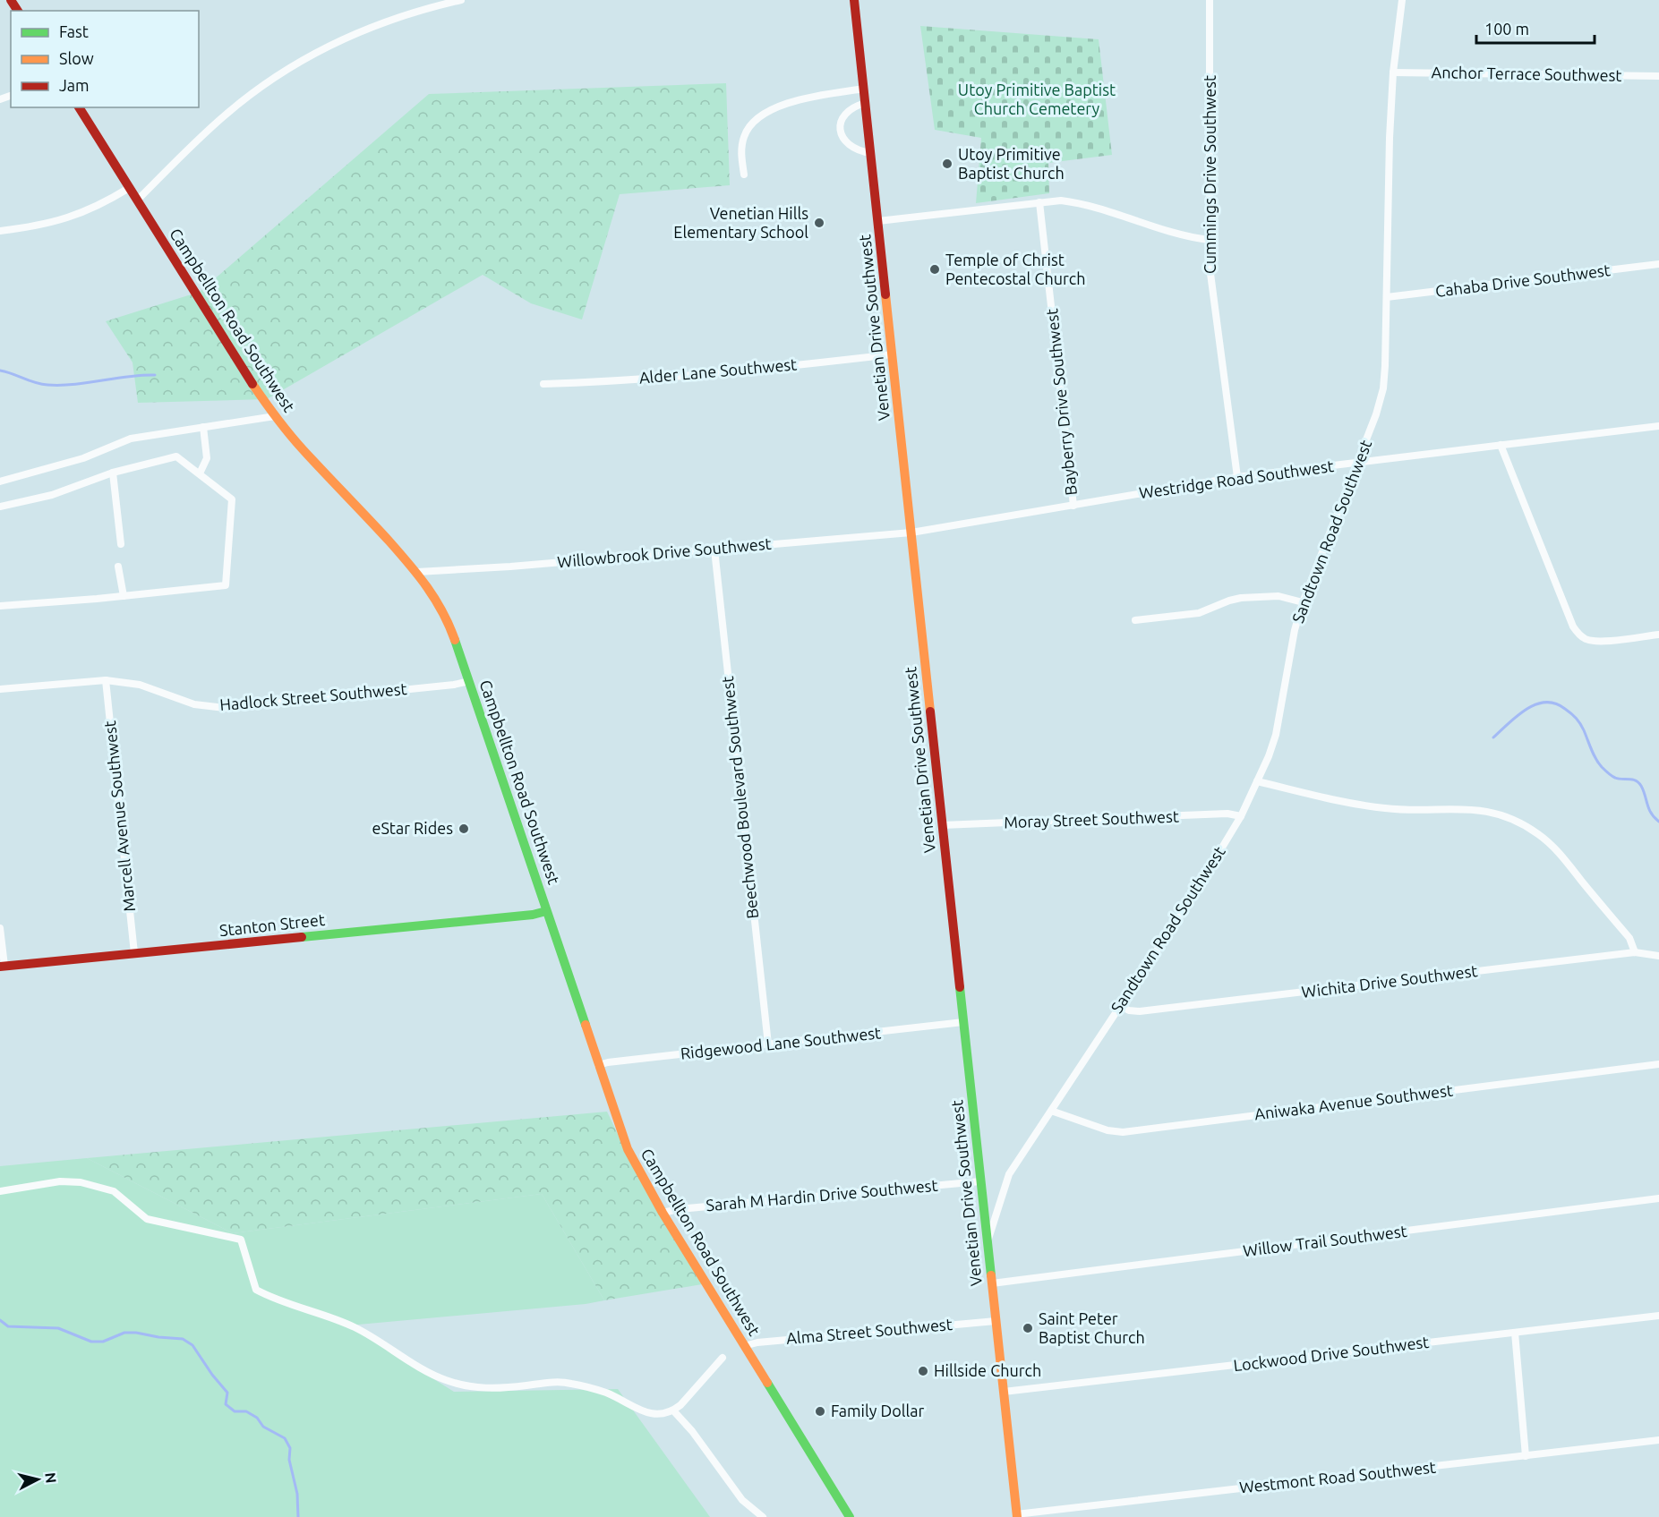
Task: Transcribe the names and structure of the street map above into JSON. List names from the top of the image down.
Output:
{
  "streets": {
    "street": [
      "Anchor Terrace Southwest",
      "Cummings Drive Southwest",
      "Cahaba Drive Southwest",
      "Campbellton Road Southwest",
      "Venetian Drive Southwest",
      "Alder Lane Southwest",
      "Bayberry Drive Southwest",
      "Westridge Road Southwest",
      "Sandtown Road Southwest",
      "Willowbrook Drive Southwest",
      "Hadlock Street Southwest",
      "Beechwood Boulevard Southwest",
      "Marcell Avenue Southwest",
      "Moray Street Southwest",
      "Stanton Street",
      "Wichita Drive Southwest",
      "Ridgewood Lane Southwest",
      "Aniwaka Avenue Southwest",
      "Sarah M Hardin Drive Southwest",
      "Willow Trail Southwest",
      "Alma Street Southwest",
      "Lockwood Drive Southwest",
      "Westmont Road Southwest"
    ]
  },
  "crossings": [
    ["Anchor Terrace Southwest", "Sandtown Road Southwest"],
    ["Cummings Drive Southwest", "Westridge Road Southwest"],
    ["Cahaba Drive Southwest", "Sandtown Road Southwest"],
    ["Campbellton Road Southwest", "Willowbrook Drive Southwest"],
    ["Campbellton Road Southwest", "Hadlock Street Southwest"],
    ["Campbellton Road Southwest", "Stanton Street"],
    ["Campbellton Road Southwest", "Ridgewood Lane Southwest"],
    ["Campbellton Road Southwest", "Sarah M Hardin Drive Southwest"],
    ["Campbellton Road Southwest", "Alma Street Southwest"],
    ["Venetian Drive Southwest", "Alder Lane Southwest"],
    ["Venetian Drive Southwest", "Westridge Road Southwest"],
    ["Venetian Drive Southwest", "Sandtown Road Southwest"],
    ["Venetian Drive Southwest", "Willowbrook Drive Southwest"],
    ["Venetian Drive Southwest", "Moray Street Southwest"],
    ["Venetian Drive Southwest", "Ridgewood Lane Southwest"],
    ["Venetian Drive Southwest", "Sarah M Hardin Drive Southwest"],
    ["Venetian Drive Southwest", "Willow Trail Southwest"],
    ["Venetian Drive Southwest", "Alma Street Southwest"],
    ["Venetian Drive Southwest", "Lockwood Drive Southwest"],
    ["Venetian Drive Southwest", "Westmont Road Southwest"],
    ["Bayberry Drive Southwest", "Westridge Road Southwest"],
    ["Westridge Road Southwest", "Sandtown Road Southwest"],
    ["Westridge Road Southwest", "Willowbrook Drive Southwest"],
    ["Sandtown Road Southwest", "Moray Street Southwest"],
    ["Sandtown Road Southwest", "Wichita Drive Southwest"],
    ["Sandtown Road Southwest", "Aniwaka Avenue Southwest"],
    ["Willowbrook Drive Southwest", "Beechwood Boulevard Southwest"],
    ["Hadlock Street Southwest", "Marcell Avenue Southwest"],
    ["Beechwood Boulevard Southwest", "Ridgewood Lane Southwest"],
    ["Marcell Avenue Southwest", "Stanton Street"]
  ],
  "parks": ["Utoy Primitive Baptist Church Cemetery"],
  "places": [
    "Utoy Primitive Baptist Church",
    "Venetian Hills Elementary School",
    "Temple of Christ Pentecostal Church",
    "eStar Rides",
    "Saint Peter Baptist Church",
    "Hillside Church",
    "Family Dollar"
  ],
  "legend": ["Fast", "Slow", "Jam"],
  "scale_bar": "100 m",
  "north": "right"
}
